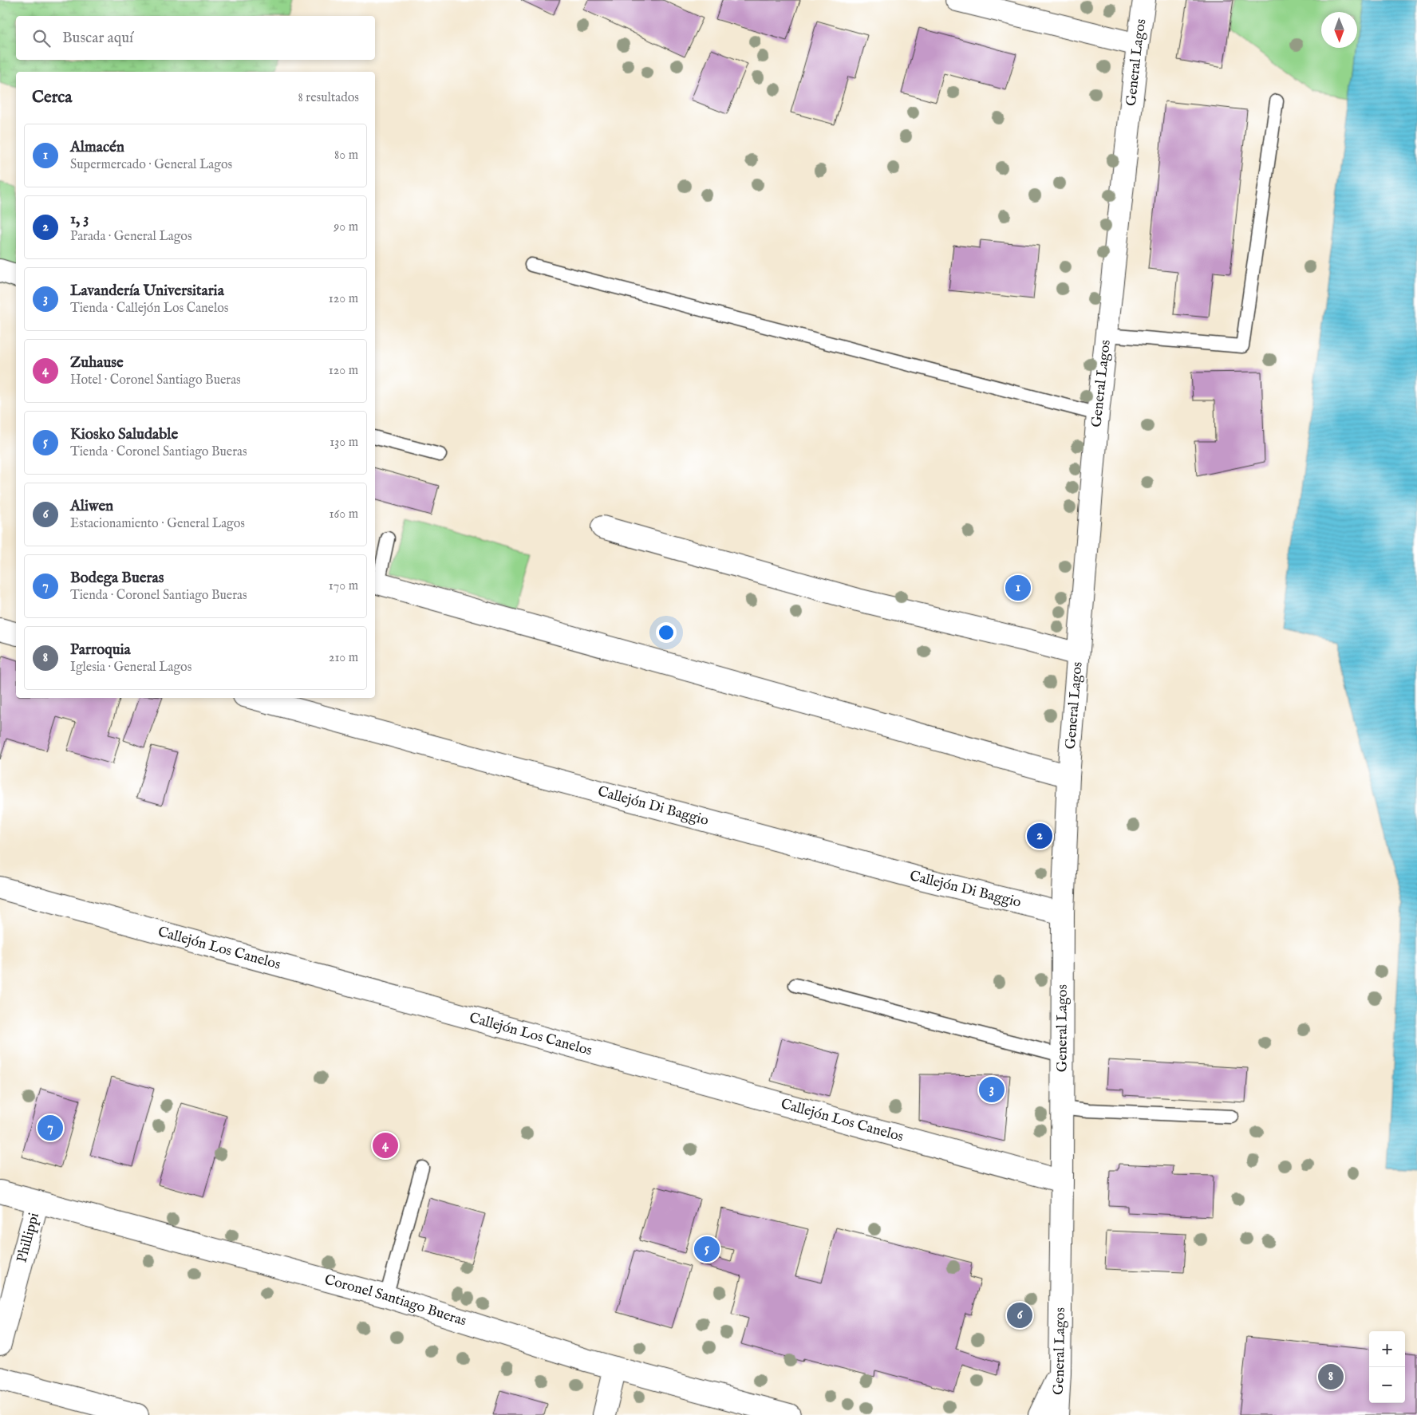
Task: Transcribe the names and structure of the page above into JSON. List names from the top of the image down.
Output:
{
  "streets": {
    "street": [
      "General Lagos",
      "Callejón Di Baggio",
      "Callejón Los Canelos",
      "Phillippi",
      "Coronel Santiago Bueras"
    ]
  },
  "crossings": [
    ["General Lagos", "Callejón Di Baggio"],
    ["General Lagos", "Callejón Los Canelos"],
    ["Phillippi", "Coronel Santiago Bueras"]
  ],
  "north": "bottom",
  "page": {
    "search": "Buscar aquí",
    "heading": ["Cerca", "8 resultados"],
    "list": [
      {
        "mark": "1",
        "name": "Almacén",
        "note": "Supermercado · General Lagos",
        "value": "80 m"
      },
      {
        "mark": "2",
        "name": "1, 3",
        "note": "Parada · General Lagos",
        "value": "90 m"
      },
      {
        "mark": "3",
        "name": "Lavandería Universitaria",
        "note": "Tienda · Callejón Los Canelos",
        "value": "120 m"
      },
      {
        "mark": "4",
        "name": "Zuhause",
        "note": "Hotel · Coronel Santiago Bueras",
        "value": "120 m"
      },
      {
        "mark": "5",
        "name": "Kiosko Saludable",
        "note": "Tienda · Coronel Santiago Bueras",
        "value": "130 m"
      },
      {
        "mark": "6",
        "name": "Aliwen",
        "note": "Estacionamiento · General Lagos",
        "value": "160 m"
      },
      {
        "mark": "7",
        "name": "Bodega Bueras",
        "note": "Tienda · Coronel Santiago Bueras",
        "value": "170 m"
      },
      {
        "mark": "8",
        "name": "Parroquia",
        "note": "Iglesia · General Lagos",
        "value": "210 m"
      }
    ],
    "pins": [
      "1",
      "2",
      "3",
      "7",
      "4",
      "5",
      "6",
      "8"
    ],
    "map_buttons": ["+", "−"]
  }
}
